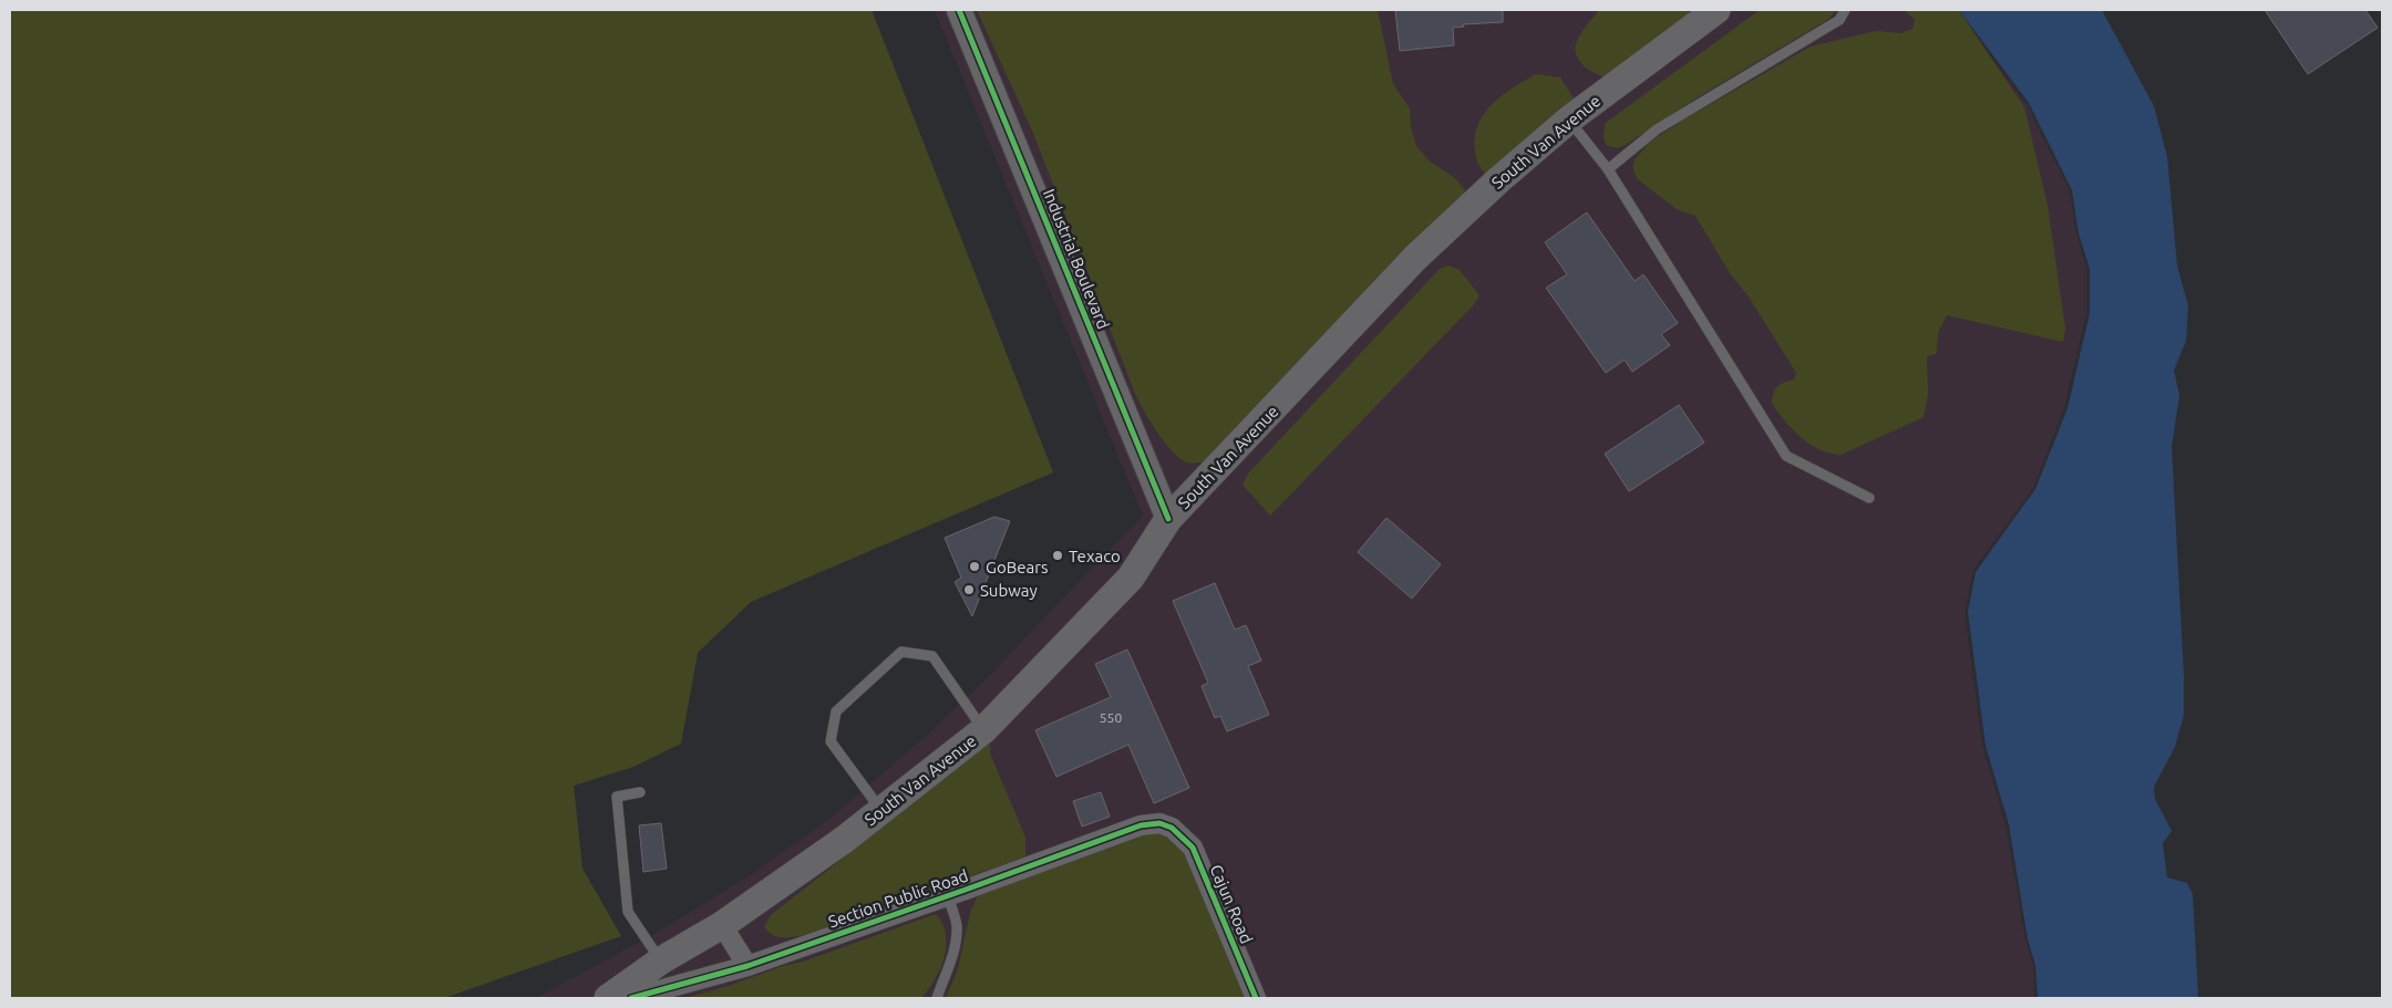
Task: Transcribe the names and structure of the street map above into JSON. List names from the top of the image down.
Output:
{
  "streets": {
    "main road": ["South Van Avenue"],
    "street": ["Industrial Boulevard", "Section Public Road", "Cajun Road"]
  },
  "crossings": [
    ["South Van Avenue", "Industrial Boulevard"],
    ["Section Public Road", "Cajun Road"]
  ],
  "places": ["Texaco", "GoBears", "Subway"],
  "house_numbers": ["550"]
}
